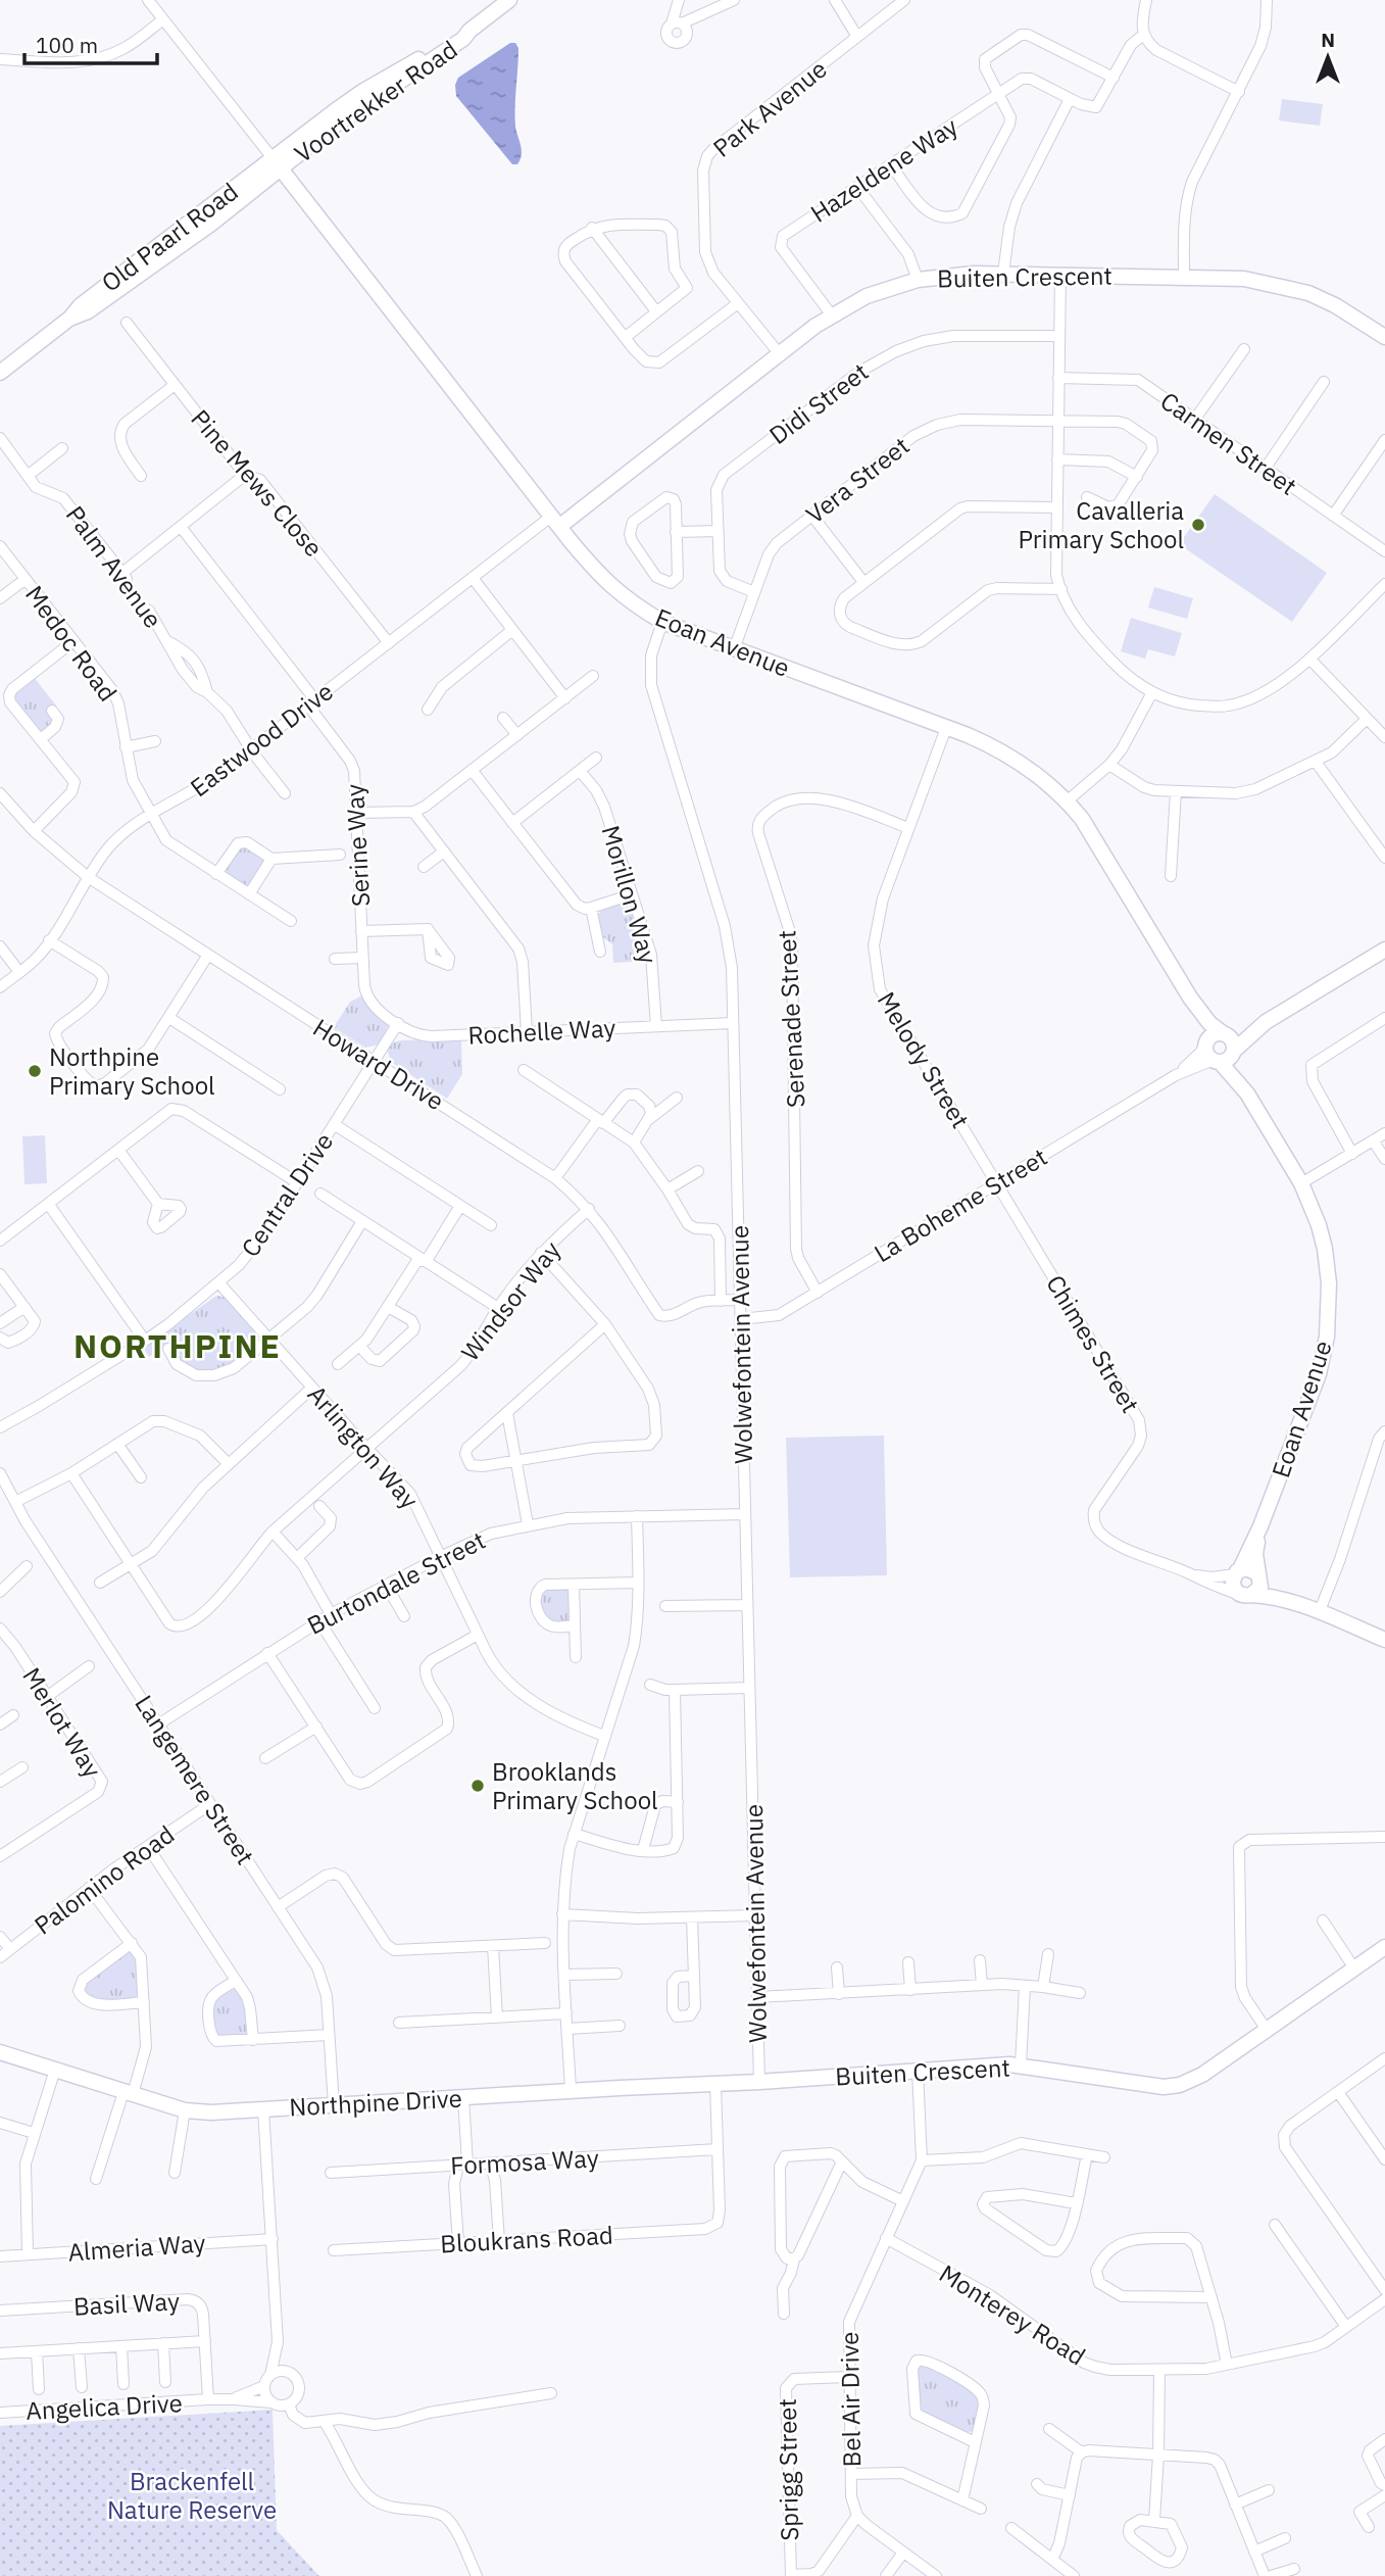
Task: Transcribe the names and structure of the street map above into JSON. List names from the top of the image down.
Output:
{
  "streets": {
    "street": [
      "Voortrekker Road",
      "Park Avenue",
      "Hazeldene Way",
      "Old Paarl Road",
      "Buiten Crescent",
      "Didi Street",
      "Carmen Street",
      "Vera Street",
      "Pine Mews Close",
      "Palm Avenue",
      "Eoan Avenue",
      "Medoc Road",
      "Eastwood Drive",
      "Serine Way",
      "Morillon Way",
      "Serenade Street",
      "Rochelle Way",
      "Melody Street",
      "Howard Drive",
      "Central Drive",
      "La Boheme Street",
      "Windsor Way",
      "Chimes Street",
      "Wolwefontein Avenue",
      "Arlington Way",
      "Burtondale Street",
      "Merlot Way",
      "Langemere Street",
      "Palomino Road",
      "Northpine Drive",
      "Formosa Way",
      "Bloukrans Road",
      "Almeria Way",
      "Basil Way",
      "Monterey Road",
      "Bel Air Drive",
      "Angelica Drive",
      "Sprigg Street"
    ]
  },
  "crossings": [
    ["Voortrekker Road", "Old Paarl Road"],
    ["Voortrekker Road", "Eoan Avenue"],
    ["Park Avenue", "Buiten Crescent"],
    ["Hazeldene Way", "Buiten Crescent"],
    ["Old Paarl Road", "Eoan Avenue"],
    ["Buiten Crescent", "Eoan Avenue"],
    ["Buiten Crescent", "Eastwood Drive"],
    ["Buiten Crescent", "Wolwefontein Avenue"],
    ["Buiten Crescent", "Northpine Drive"],
    ["Buiten Crescent", "Bel Air Drive"],
    ["Didi Street", "Vera Street"],
    ["Vera Street", "Eoan Avenue"],
    ["Pine Mews Close", "Eastwood Drive"],
    ["Palm Avenue", "Eastwood Drive"],
    ["Eoan Avenue", "Eastwood Drive"],
    ["Eoan Avenue", "Melody Street"],
    ["Eoan Avenue", "La Boheme Street"],
    ["Eoan Avenue", "Chimes Street"],
    ["Eoan Avenue", "Wolwefontein Avenue"],
    ["Medoc Road", "Eastwood Drive"],
    ["Eastwood Drive", "Serine Way"],
    ["Eastwood Drive", "Howard Drive"],
    ["Serine Way", "Rochelle Way"],
    ["Morillon Way", "Rochelle Way"],
    ["Serenade Street", "Melody Street"],
    ["Serenade Street", "La Boheme Street"],
    ["Rochelle Way", "Wolwefontein Avenue"],
    ["Melody Street", "La Boheme Street"],
    ["Melody Street", "Chimes Street"],
    ["Howard Drive", "Central Drive"],
    ["Howard Drive", "Windsor Way"],
    ["Howard Drive", "Wolwefontein Avenue"],
    ["Central Drive", "Arlington Way"],
    ["La Boheme Street", "Chimes Street"],
    ["La Boheme Street", "Wolwefontein Avenue"],
    ["Windsor Way", "Arlington Way"],
    ["Wolwefontein Avenue", "Burtondale Street"],
    ["Wolwefontein Avenue", "Northpine Drive"],
    ["Arlington Way", "Burtondale Street"],
    ["Burtondale Street", "Langemere Street"],
    ["Langemere Street", "Palomino Road"],
    ["Langemere Street", "Northpine Drive"],
    ["Formosa Way", "Bloukrans Road"],
    ["Basil Way", "Angelica Drive"],
    ["Monterey Road", "Bel Air Drive"],
    ["Bel Air Drive", "Sprigg Street"]
  ],
  "districts": ["NORTHPINE"],
  "parks": ["Brackenfell Nature Reserve"],
  "places": ["Cavalleria Primary School", "Northpine Primary School", "Brooklands Primary School"],
  "scale_bar": "100 m",
  "north": "top"
}
